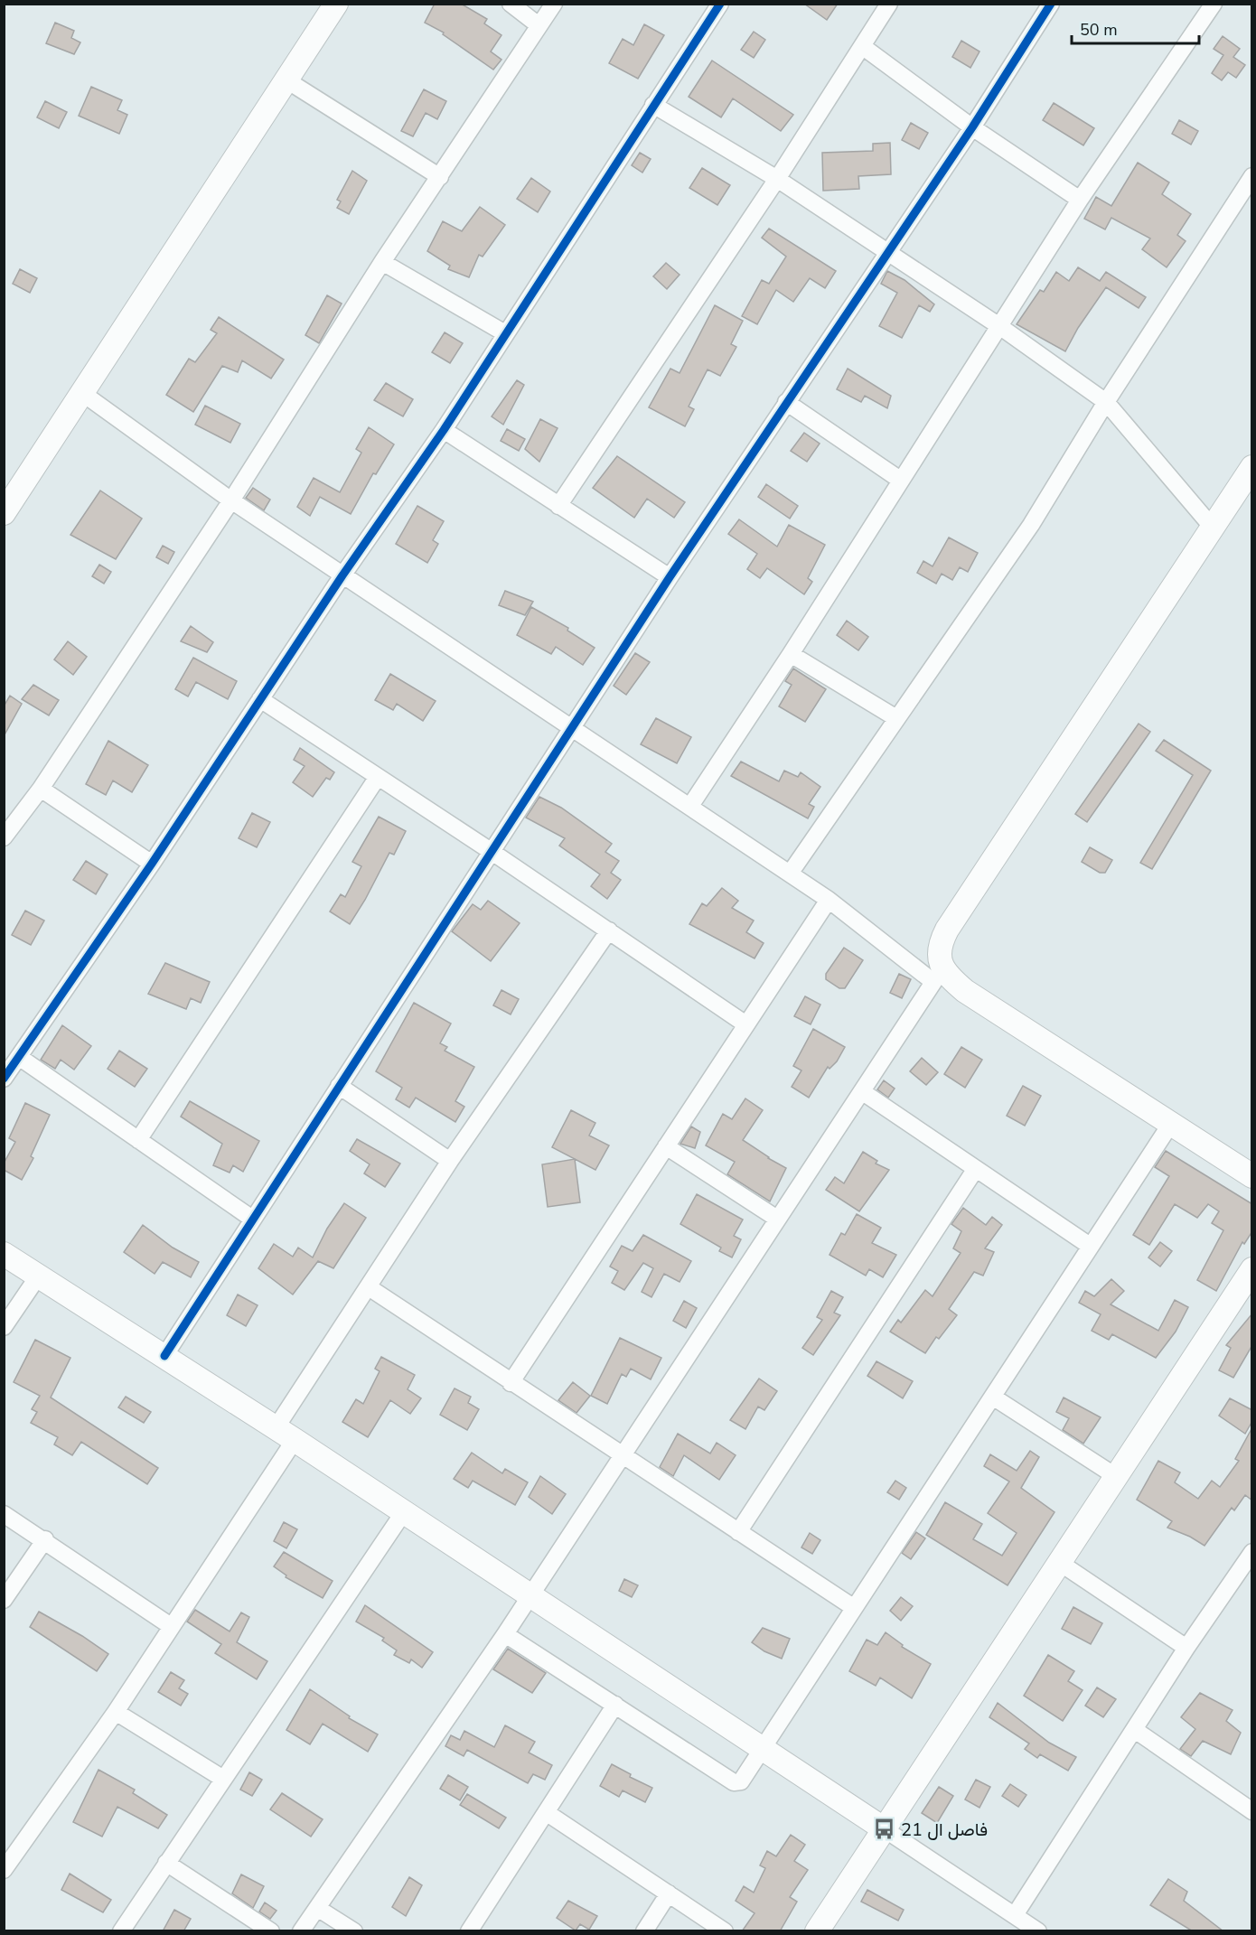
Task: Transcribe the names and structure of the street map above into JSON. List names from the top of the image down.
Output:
{
  "places": {
    "bus stop": ["فاصل ال 21"]
  },
  "scale_bar": "50 m"
}
